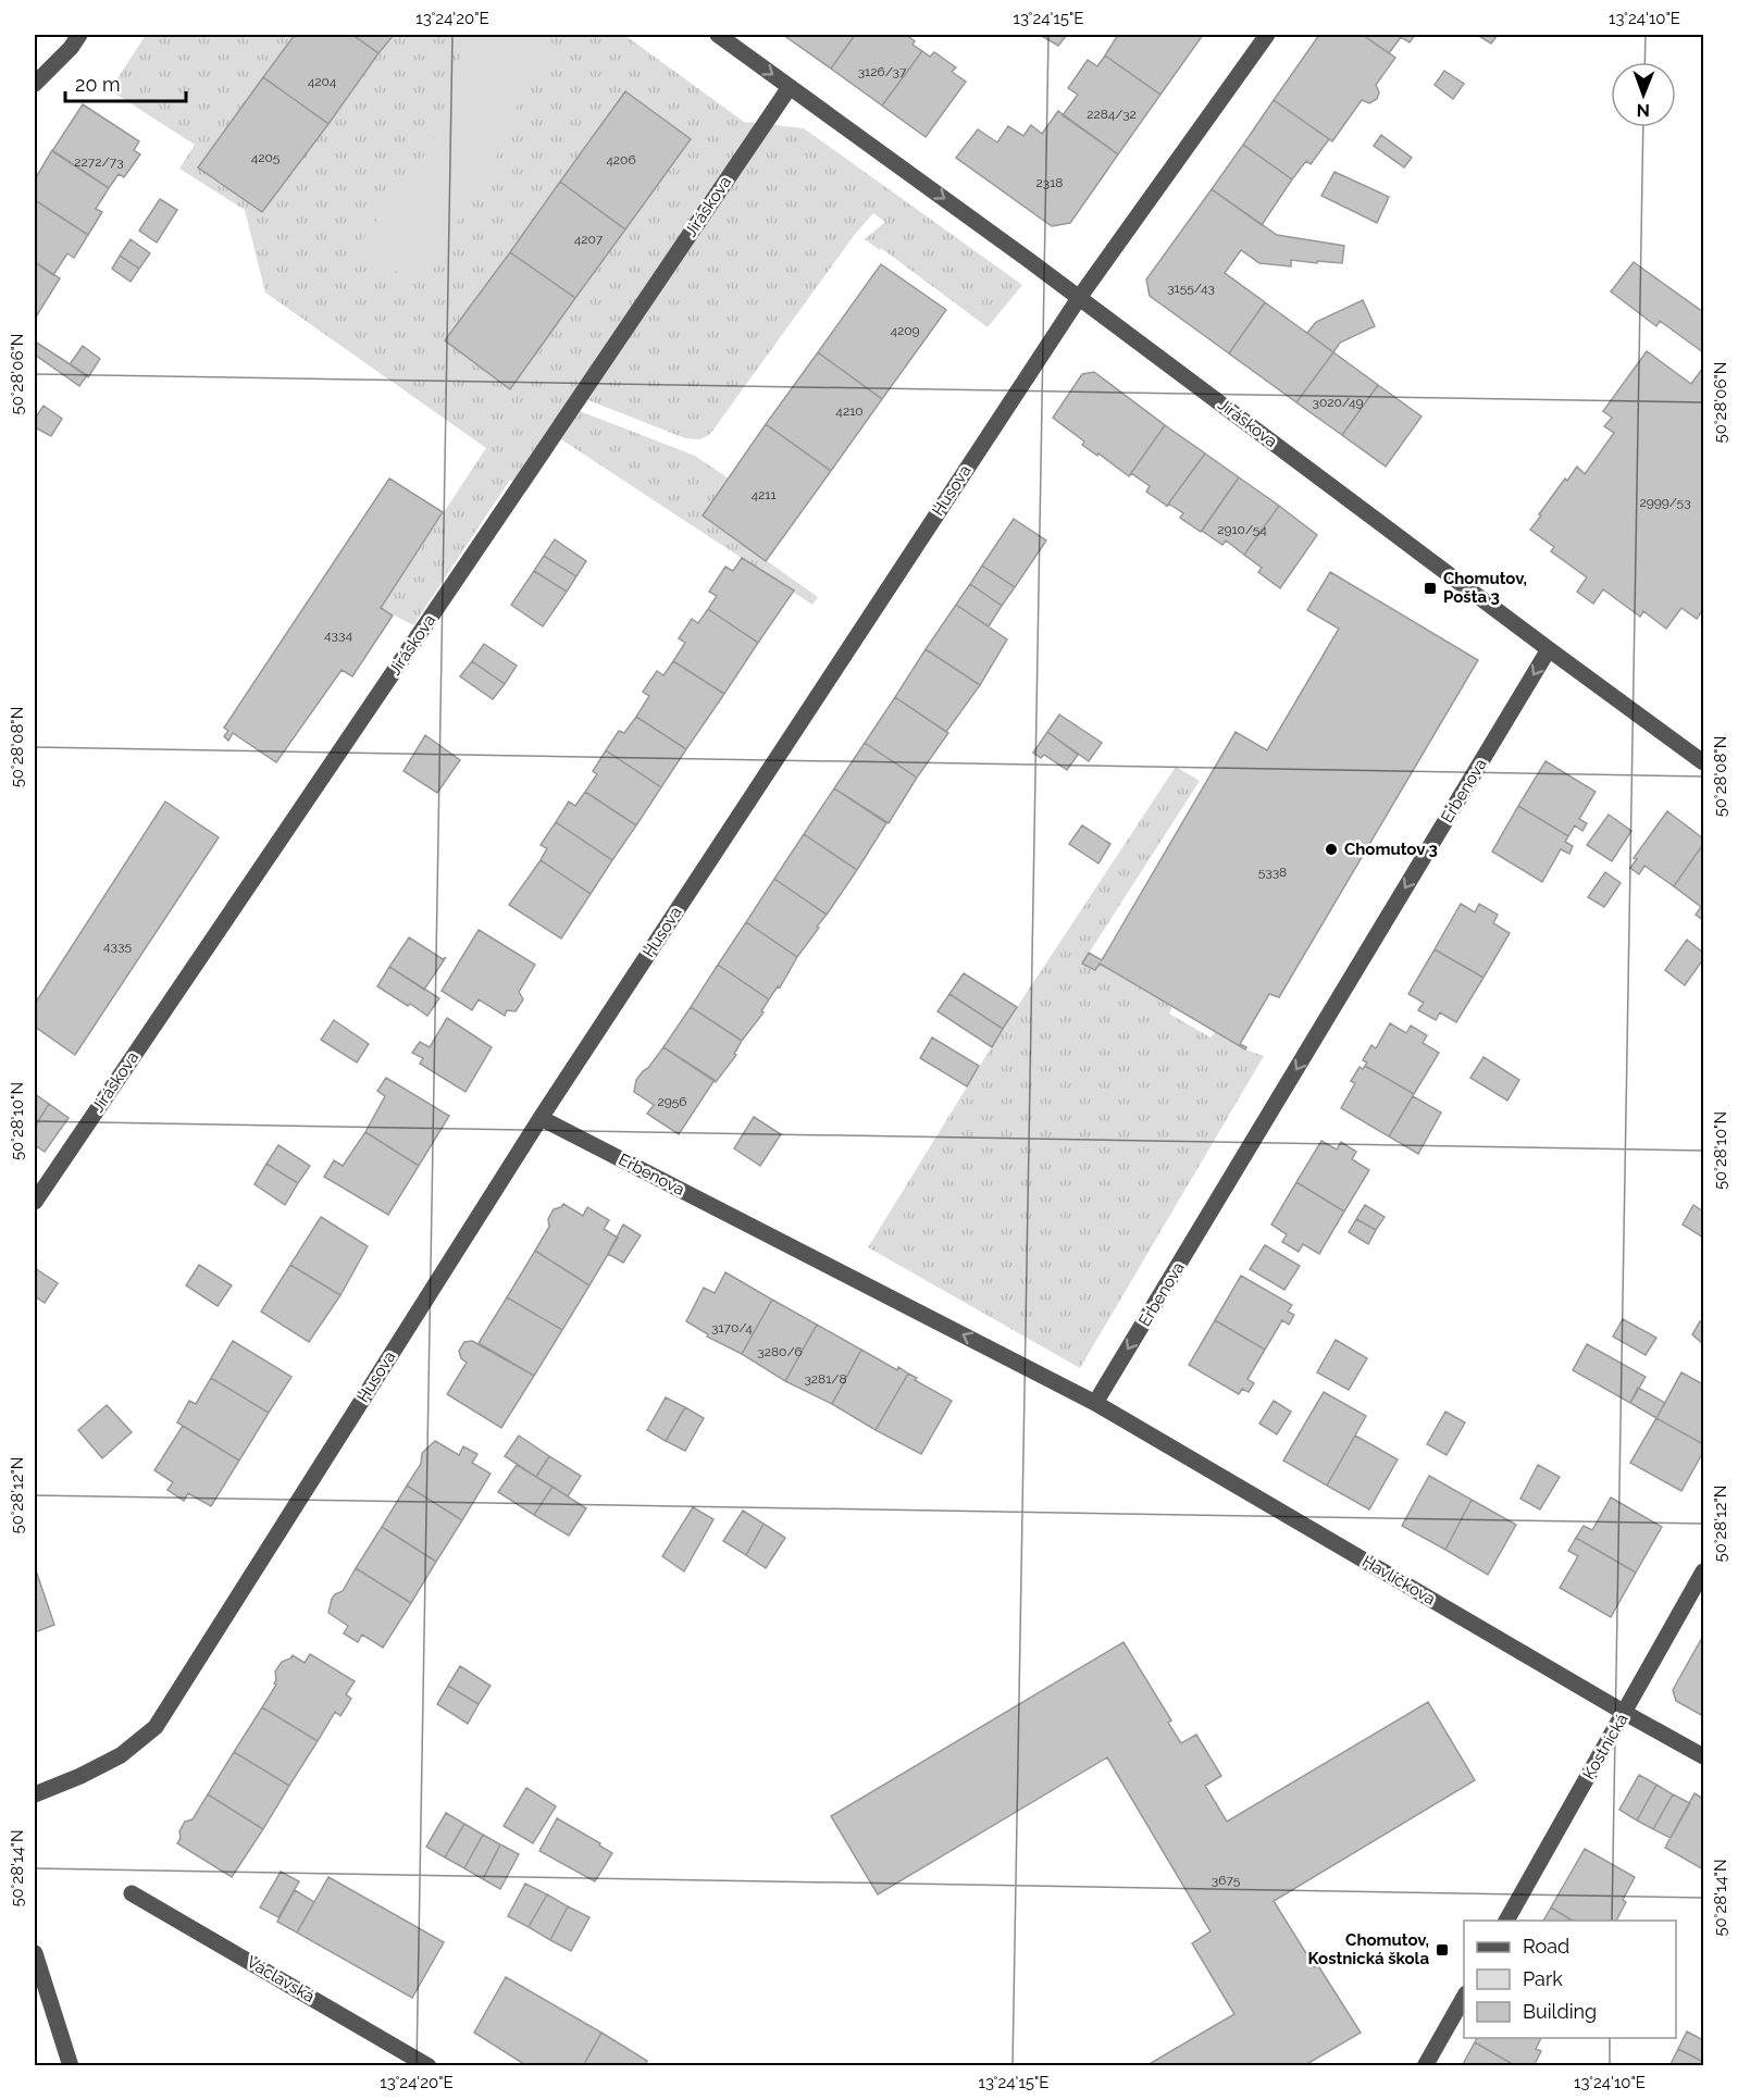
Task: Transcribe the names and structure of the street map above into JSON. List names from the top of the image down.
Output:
{
  "streets": {
    "street": [
      "Jiráskova",
      "Husova",
      "Erbenova",
      "Havlíčkova",
      "Kostnická",
      "Václavská"
    ]
  },
  "crossings": [
    ["Jiráskova", "Husova"],
    ["Jiráskova", "Erbenova"],
    ["Husova", "Erbenova"],
    ["Erbenova", "Havlíčkova"],
    ["Havlíčkova", "Kostnická"]
  ],
  "places": {
    "transit": ["Chomutov, Pošta 3", "Chomutov, Kostnická škola"],
    "other": ["Chomutov 3"]
  },
  "house_numbers": [
    "3126/37",
    "4204",
    "2284/32",
    "4205",
    "4206",
    "2272/73",
    "2318",
    "4207",
    "3155/43",
    "4209",
    "3020/49",
    "4210",
    "4211",
    "2999/53",
    "2910/54",
    "4334",
    "5338",
    "4335",
    "2956",
    "3170/4",
    "3280/6",
    "3281/8",
    "3675"
  ],
  "legend": ["Road", "Park", "Building"],
  "scale_bar": "20 m",
  "north": "bottom",
  "coordinates": [
    "13°24'20\"E",
    "13°24'15\"E",
    "13°24'10\"E",
    "50°28'06\"N",
    "50°28'08\"N",
    "50°28'10\"N",
    "50°28'12\"N",
    "50°28'14\"N"
  ]
}
